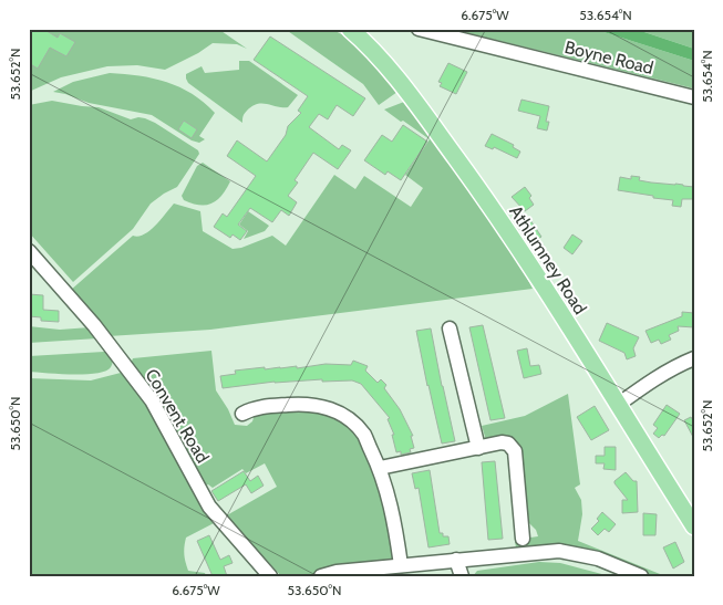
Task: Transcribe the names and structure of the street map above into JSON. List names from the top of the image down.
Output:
{
  "streets": {
    "main road": ["Athlumney Road"],
    "street": ["Boyne Road", "Convent Road"]
  },
  "coordinates": [
    "6.675°W",
    "53.654°N",
    "53.652°N",
    "53.650°N"
  ]
}
